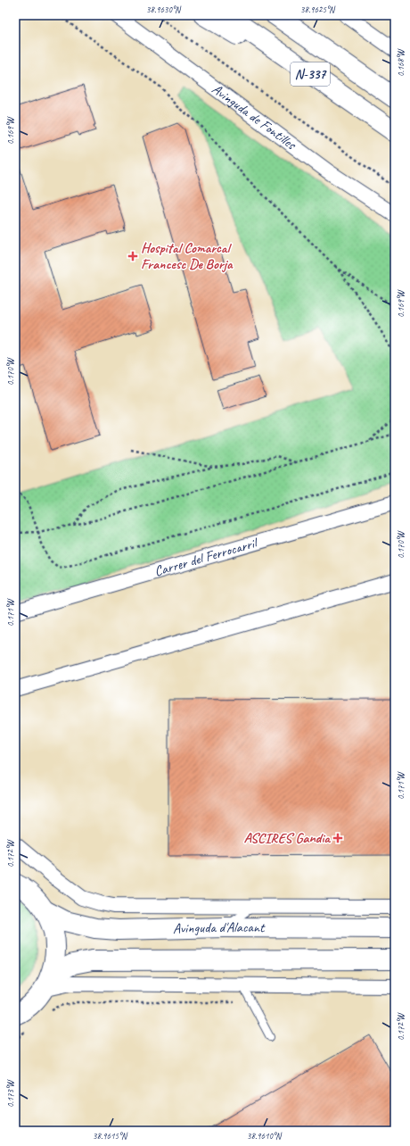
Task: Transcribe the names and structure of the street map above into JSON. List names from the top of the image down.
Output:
{
  "streets": {
    "main road": ["N-337", "Avinguda d'Alacant"],
    "street": ["Avinguda de Fontilles", "Carrer del Ferrocarril"]
  },
  "places": {
    "health": ["Hospital Comarcal Francesc De Borja", "ASCIRES Gandia"]
  },
  "coordinates": [
    "38.9630°N",
    "38.9625°N",
    "0.168°W",
    "0.169°W",
    "0.170°W",
    "0.171°W",
    "0.172°W",
    "0.173°W",
    "38.9615°N",
    "38.9610°N"
  ]
}
